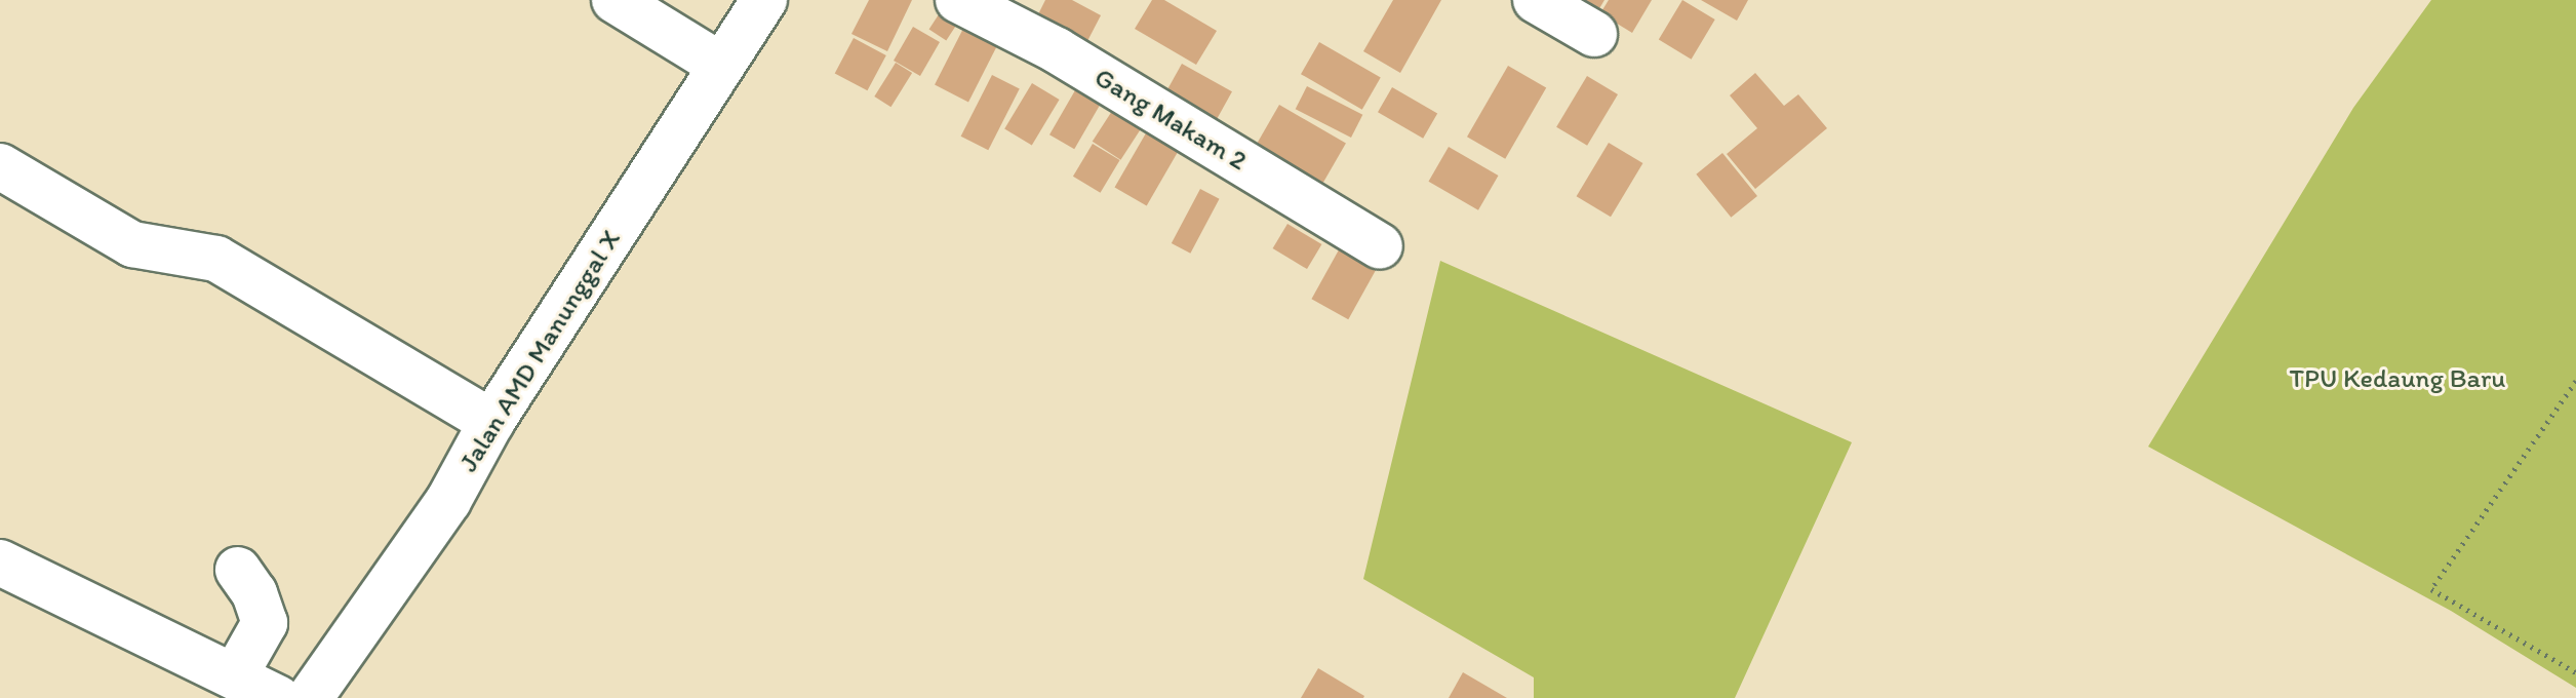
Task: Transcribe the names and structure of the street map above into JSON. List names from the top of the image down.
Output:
{
  "streets": {
    "street": ["Gang Makam 2", "Jalan AMD Manunggal X"]
  },
  "parks": ["TPU Kedaung Baru"]
}
